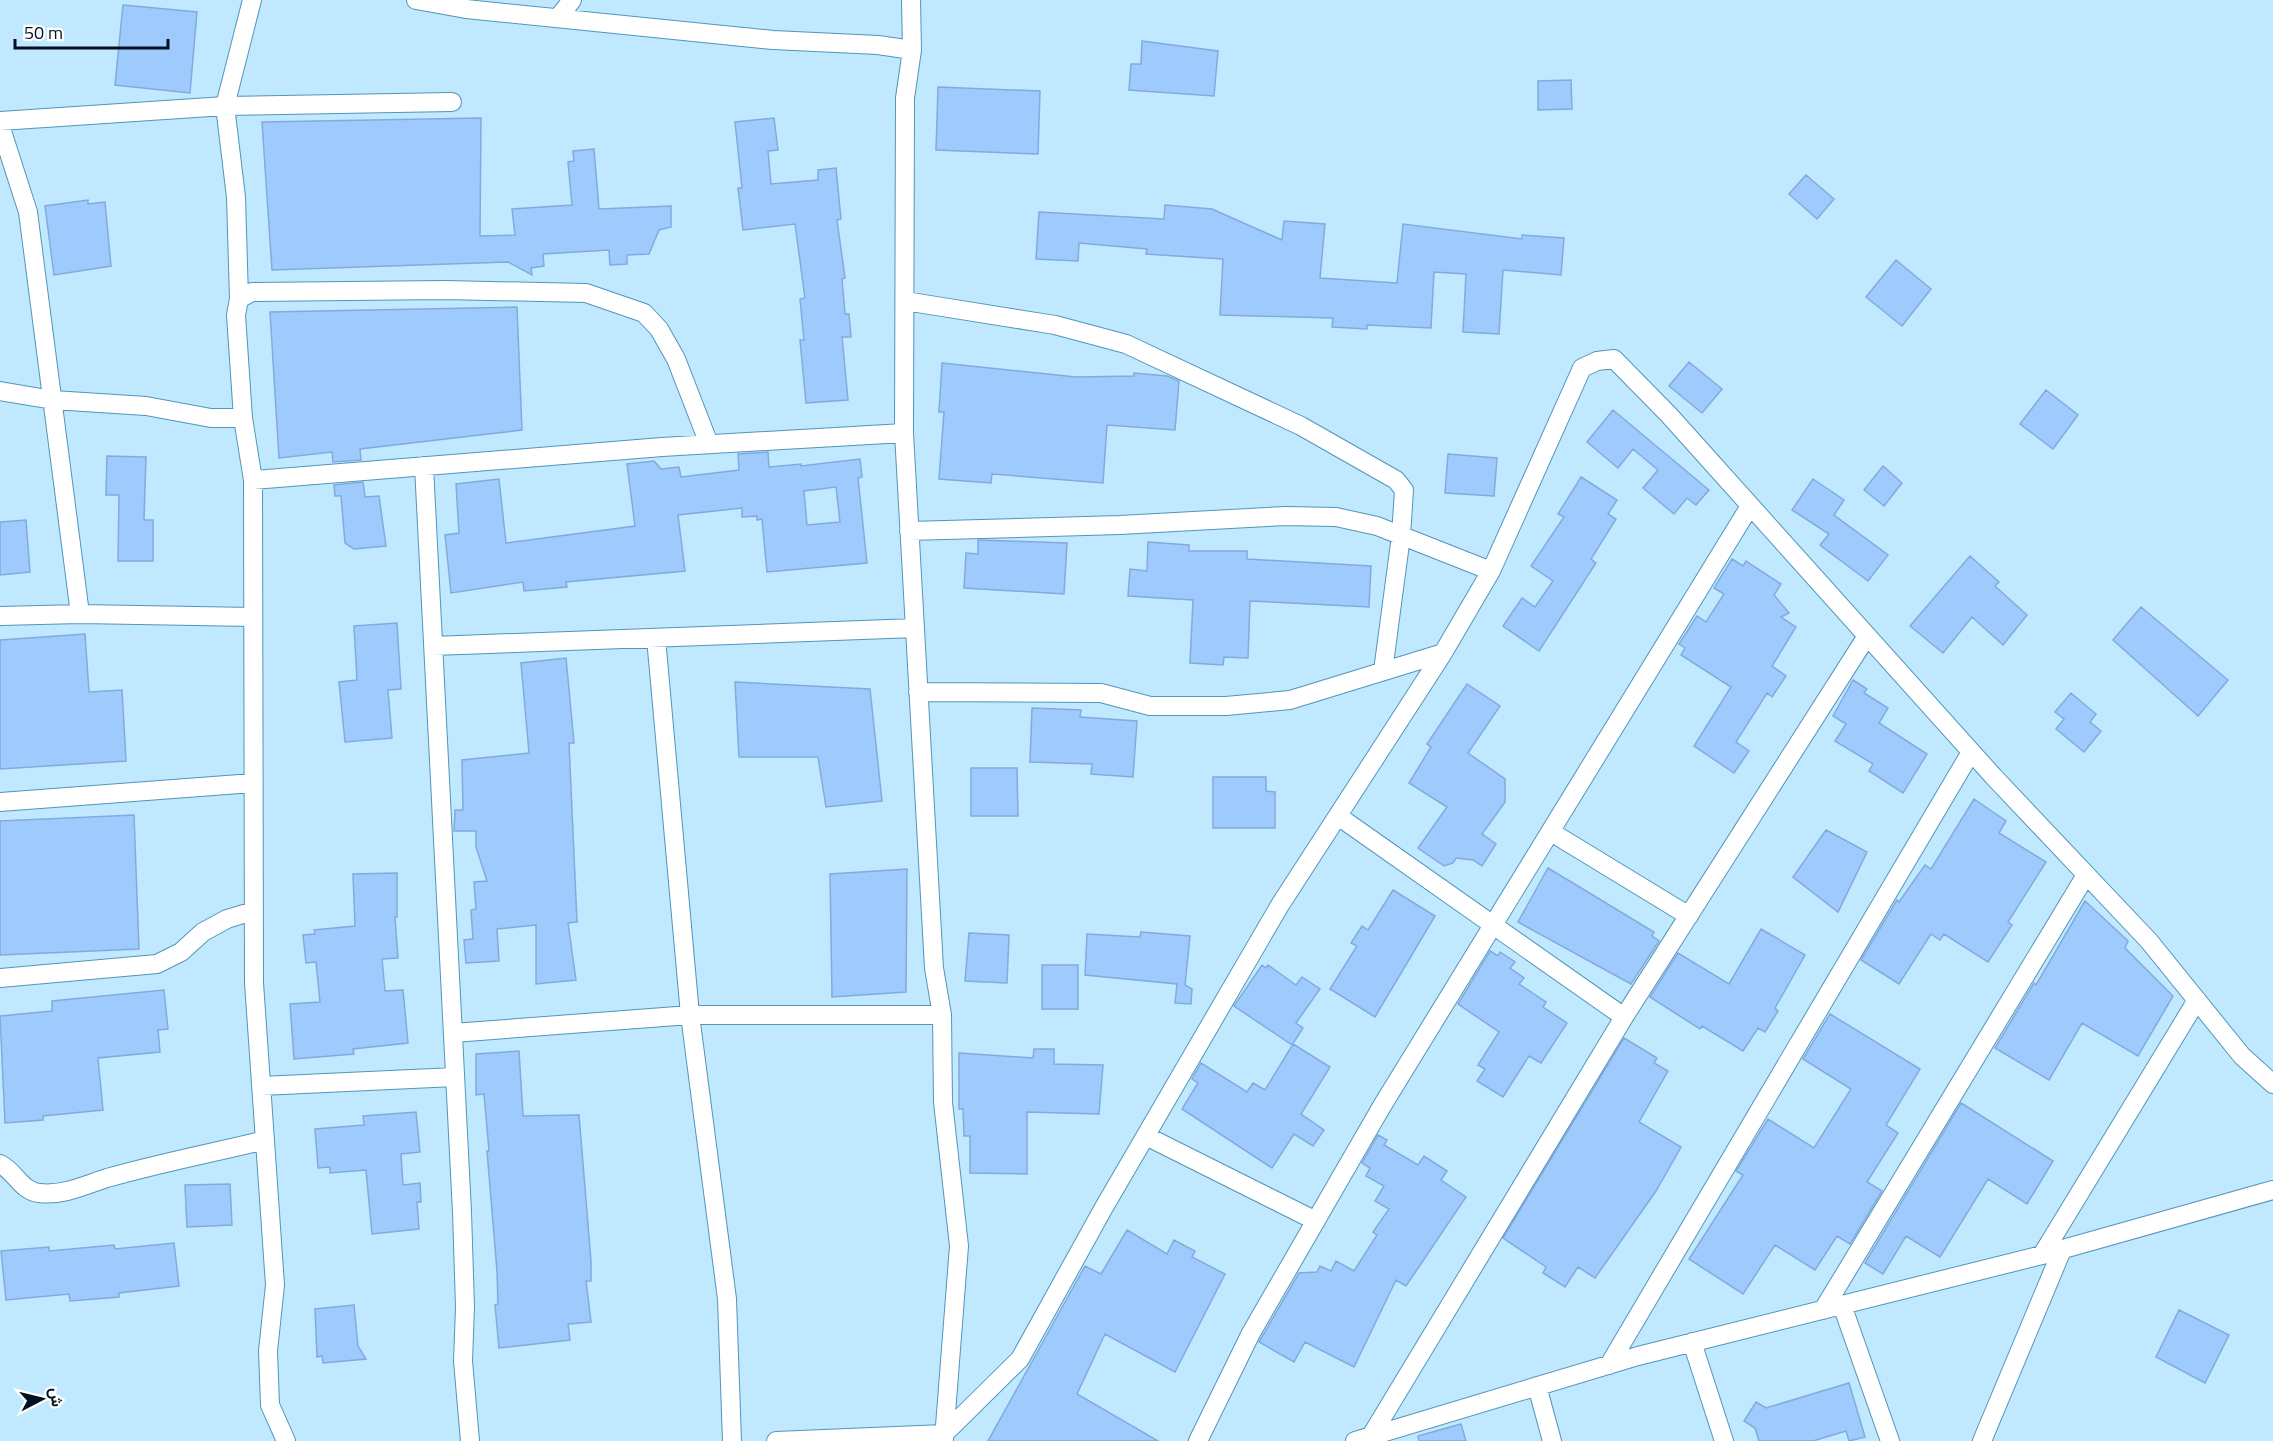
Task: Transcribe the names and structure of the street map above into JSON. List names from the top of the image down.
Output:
{
  "scale_bar": "50 m",
  "north": "right"
}
